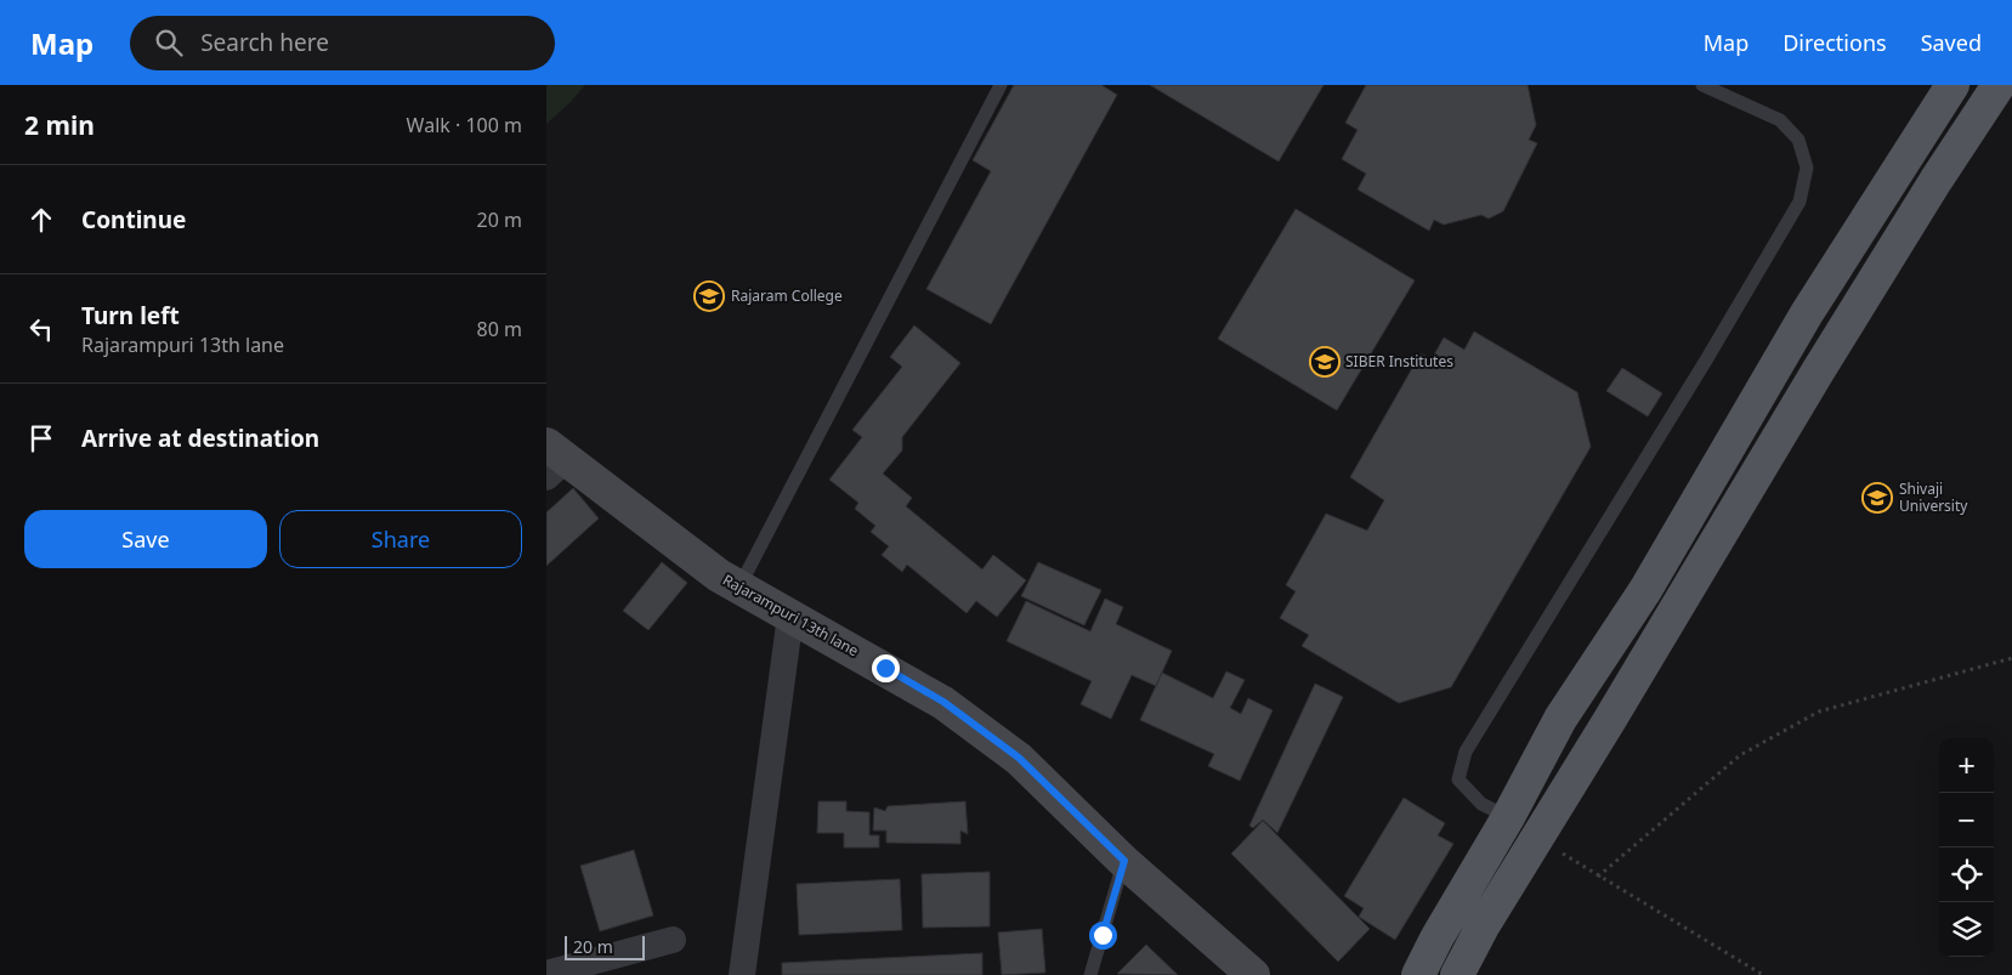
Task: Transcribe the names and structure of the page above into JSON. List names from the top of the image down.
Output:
{
  "streets": {
    "street": ["Rajarampuri 13th lane"]
  },
  "places": {
    "school or university": ["Rajaram College", "SIBER Institutes", "Shivaji University"]
  },
  "scale_bar": "20 m",
  "page": {
    "header": "Map",
    "search": "Search here",
    "nav": ["Map", "Directions", "Saved"],
    "heading": ["2 min", "Walk · 100 m"],
    "list": [
      ["Continue", "20 m"],
      ["Turn left", "Rajarampuri 13th lane", "80 m"],
      "Arrive at destination"
    ],
    "buttons": ["Save", "Share"],
    "map_buttons": ["+", "−"],
    "scale": "20 m"
  }
}
